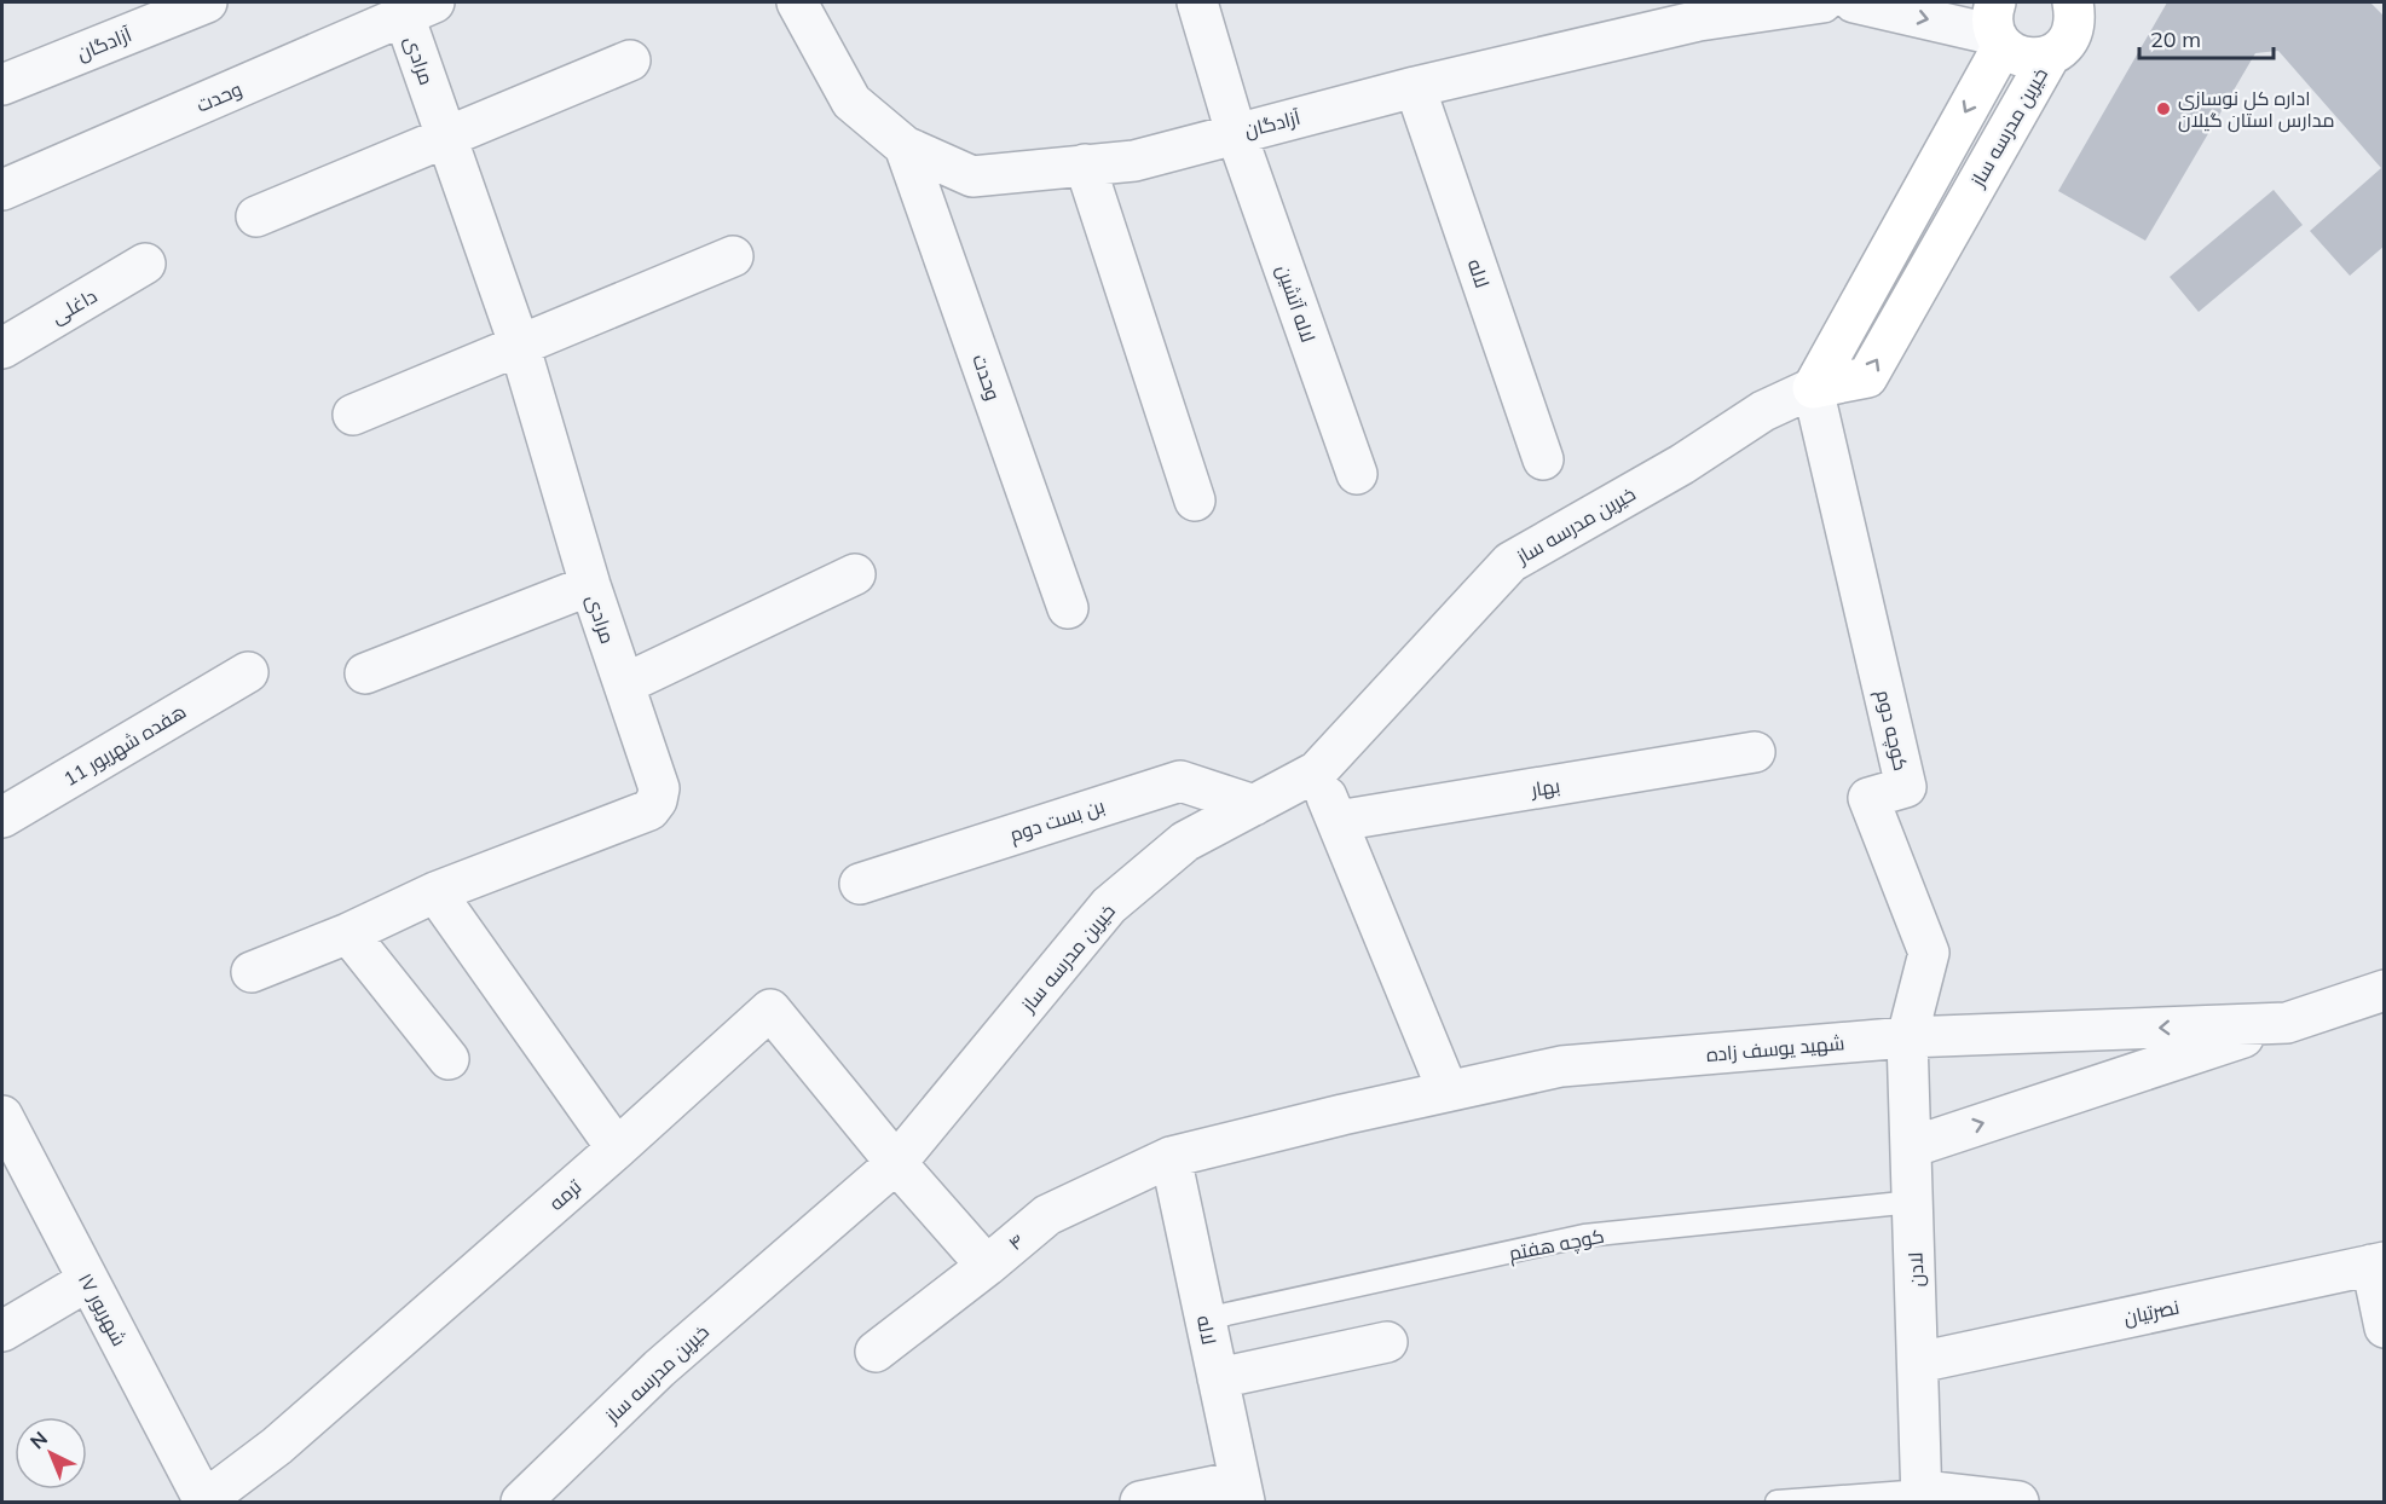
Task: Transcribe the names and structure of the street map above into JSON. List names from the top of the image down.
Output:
{
  "streets": {
    "main road": ["خیرین مدرسه ساز"],
    "street": [
      "آزادگان",
      "مرادی",
      "وحدت",
      "لاله",
      "لاله آتشین",
      "داغلی",
      "کوچه دوم",
      "هفده شهریور 11",
      "بهار",
      "بن بست دوم",
      "شهید یوسف زاده",
      "ترمه",
      "۴",
      "لادن",
      "۱۷ شهریور",
      "نصرتیان"
    ],
    "lane": ["کوچه هفتم"]
  },
  "crossings": [
    ["آزادگان", "وحدت"],
    ["آزادگان", "لاله"],
    ["آزادگان", "لاله آتشین"],
    ["مرادی", "وحدت"],
    ["خیرین مدرسه ساز", "کوچه دوم"],
    ["خیرین مدرسه ساز", "بن بست دوم"],
    ["خیرین مدرسه ساز", "ترمه"],
    ["لاله", "شهید یوسف زاده"],
    ["لاله", "۴"],
    ["لاله", "کوچه هفتم"],
    ["کوچه دوم", "شهید یوسف زاده"],
    ["کوچه دوم", "لادن"],
    ["شهید یوسف زاده", "۴"],
    ["شهید یوسف زاده", "لادن"],
    ["ترمه", "۱۷ شهریور"],
    ["کوچه هفتم", "لادن"],
    ["لادن", "نصرتیان"]
  ],
  "places": ["اداره کل نوسازی مدارس استان گیلان"],
  "scale_bar": "20 m",
  "north": "top left"
}
